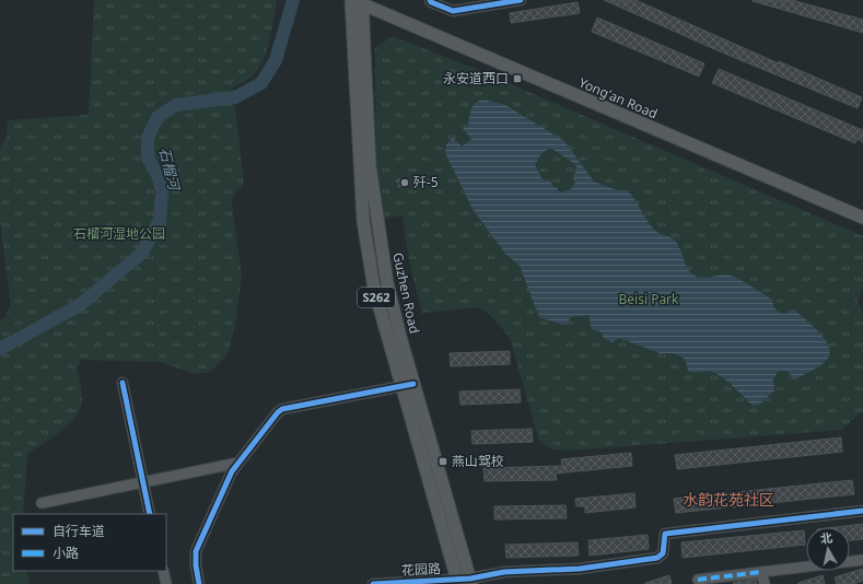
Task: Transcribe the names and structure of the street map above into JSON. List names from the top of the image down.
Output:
{
  "streets": {
    "main road": ["Yong'an Road", "Guzhen Road", "S262"],
    "street": ["花园路"]
  },
  "crossings": [
    ["Yong'an Road", "Guzhen Road"],
    ["Guzhen Road", "花园路"]
  ],
  "districts": ["水韵花苑社区"],
  "water": ["石榴河"],
  "parks": ["石榴河湿地公园", "Beisi Park"],
  "places": {
    "transit": ["永安道西口", "燕山驾校"],
    "other": ["歼-5"]
  },
  "legend": ["自行车道", "小路"],
  "north": "top"
}
